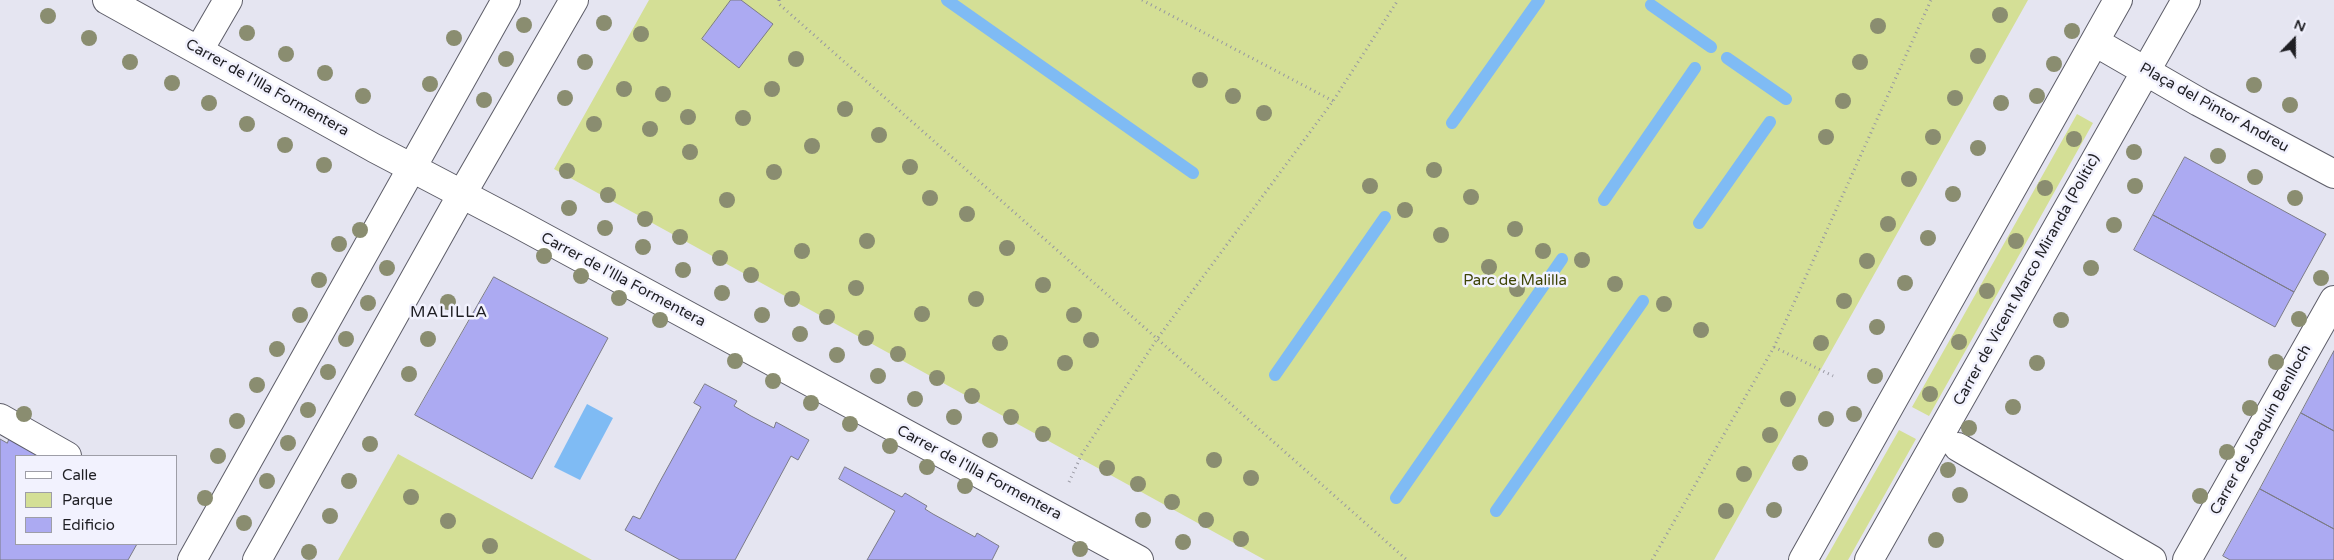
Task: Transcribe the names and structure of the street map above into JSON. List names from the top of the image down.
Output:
{
  "streets": {
    "street": [
      "Carrer de l'Illa Formentera",
      "Plaça del Pintor Andreu",
      "Carrer de Vicent Marco Miranda (Polític)",
      "Carrer de Joaquín Benlloch"
    ]
  },
  "crossings": [
    ["Plaça del Pintor Andreu", "Carrer de Vicent Marco Miranda (Polític)"]
  ],
  "districts": ["MALILLA"],
  "parks": ["Parc de Malilla"],
  "legend": ["Calle", "Parque", "Edificio"],
  "north": "top"
}
